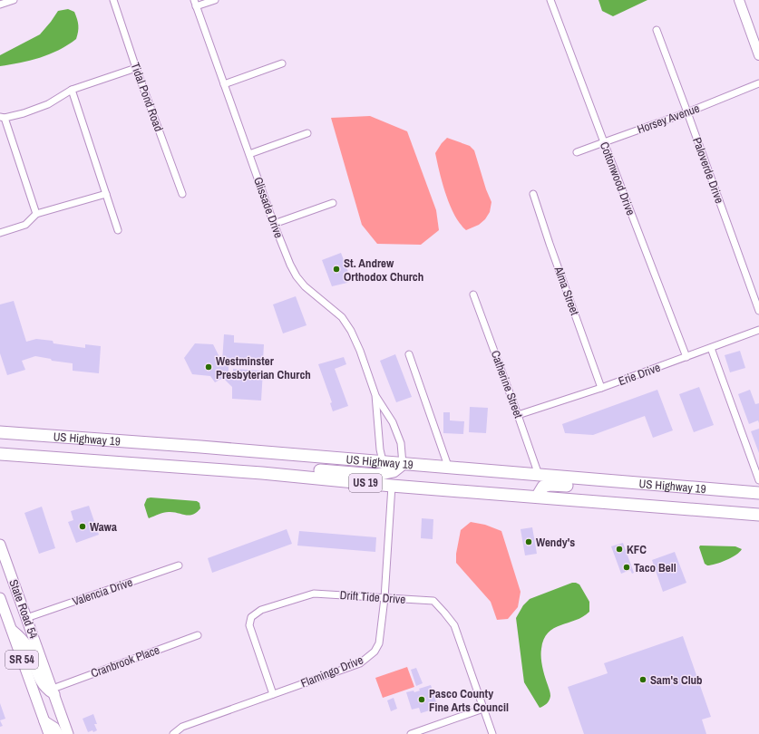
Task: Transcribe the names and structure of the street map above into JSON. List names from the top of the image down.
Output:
{
  "streets": {
    "highway": ["US Highway 19", "US 19"],
    "main road": ["State Road 54", "SR 54"],
    "street": [
      "Tidal Pond Road",
      "Horsey Avenue",
      "Paloverde Drive",
      "Cottonwood Drive",
      "Glissade Drive",
      "Alma Street",
      "Erie Drive",
      "Catherine Street",
      "Valencia Drive",
      "Drift Tide Drive",
      "Cranbrook Place",
      "Flamingo Drive"
    ]
  },
  "crossings": [
    ["Horsey Avenue", "Paloverde Drive"],
    ["Horsey Avenue", "Cottonwood Drive"],
    ["Cottonwood Drive", "Erie Drive"],
    ["Glissade Drive", "US Highway 19"],
    ["Alma Street", "Erie Drive"],
    ["Erie Drive", "Catherine Street"],
    ["Catherine Street", "US Highway 19"],
    ["US Highway 19", "Flamingo Drive"],
    ["Valencia Drive", "State Road 54"],
    ["Drift Tide Drive", "Flamingo Drive"],
    ["State Road 54", "Cranbrook Place"]
  ],
  "places": [
    "St. Andrew Orthodox Church",
    "Westminster Presbyterian Church",
    "Wawa",
    "Wendy's",
    "KFC",
    "Taco Bell",
    "Sam's Club",
    "Pasco County Fine Arts Council"
  ]
}
